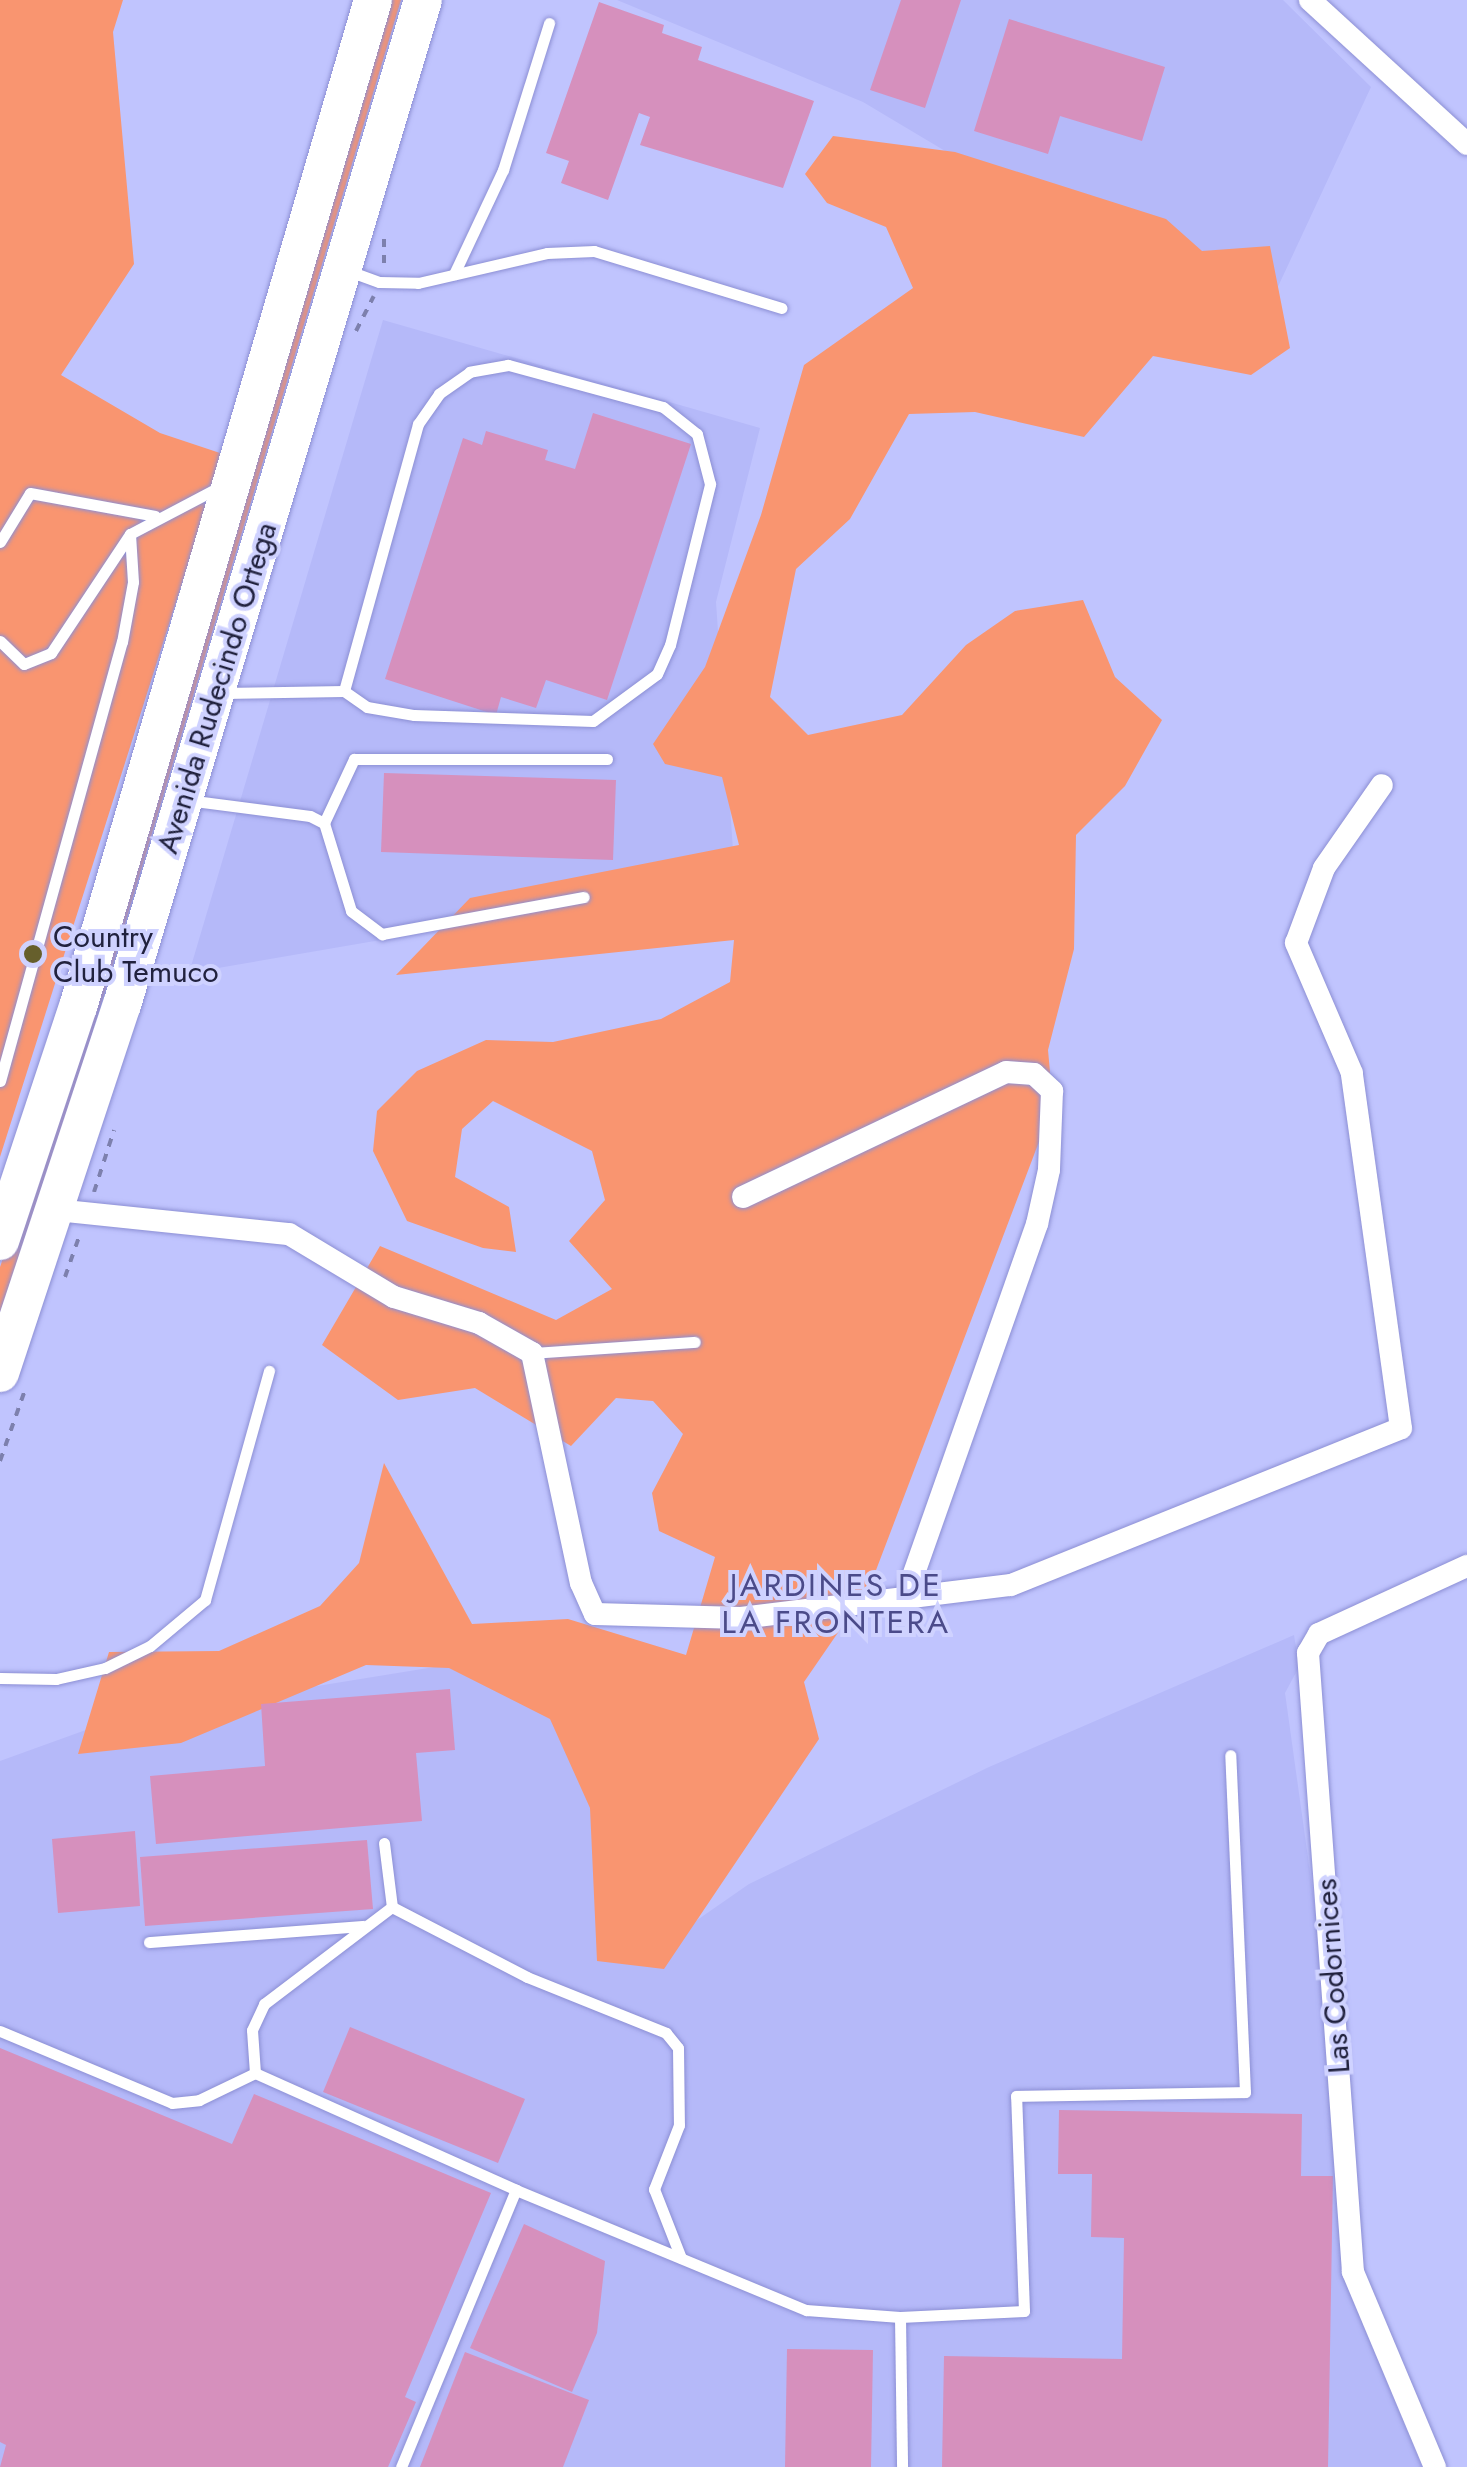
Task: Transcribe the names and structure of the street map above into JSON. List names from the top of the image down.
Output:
{
  "streets": {
    "main road": ["Avenida Rudecindo Ortega"],
    "street": ["Las Codornices"]
  },
  "districts": ["JARDINES DE LA FRONTERA"],
  "places": ["Country Club Temuco"]
}
